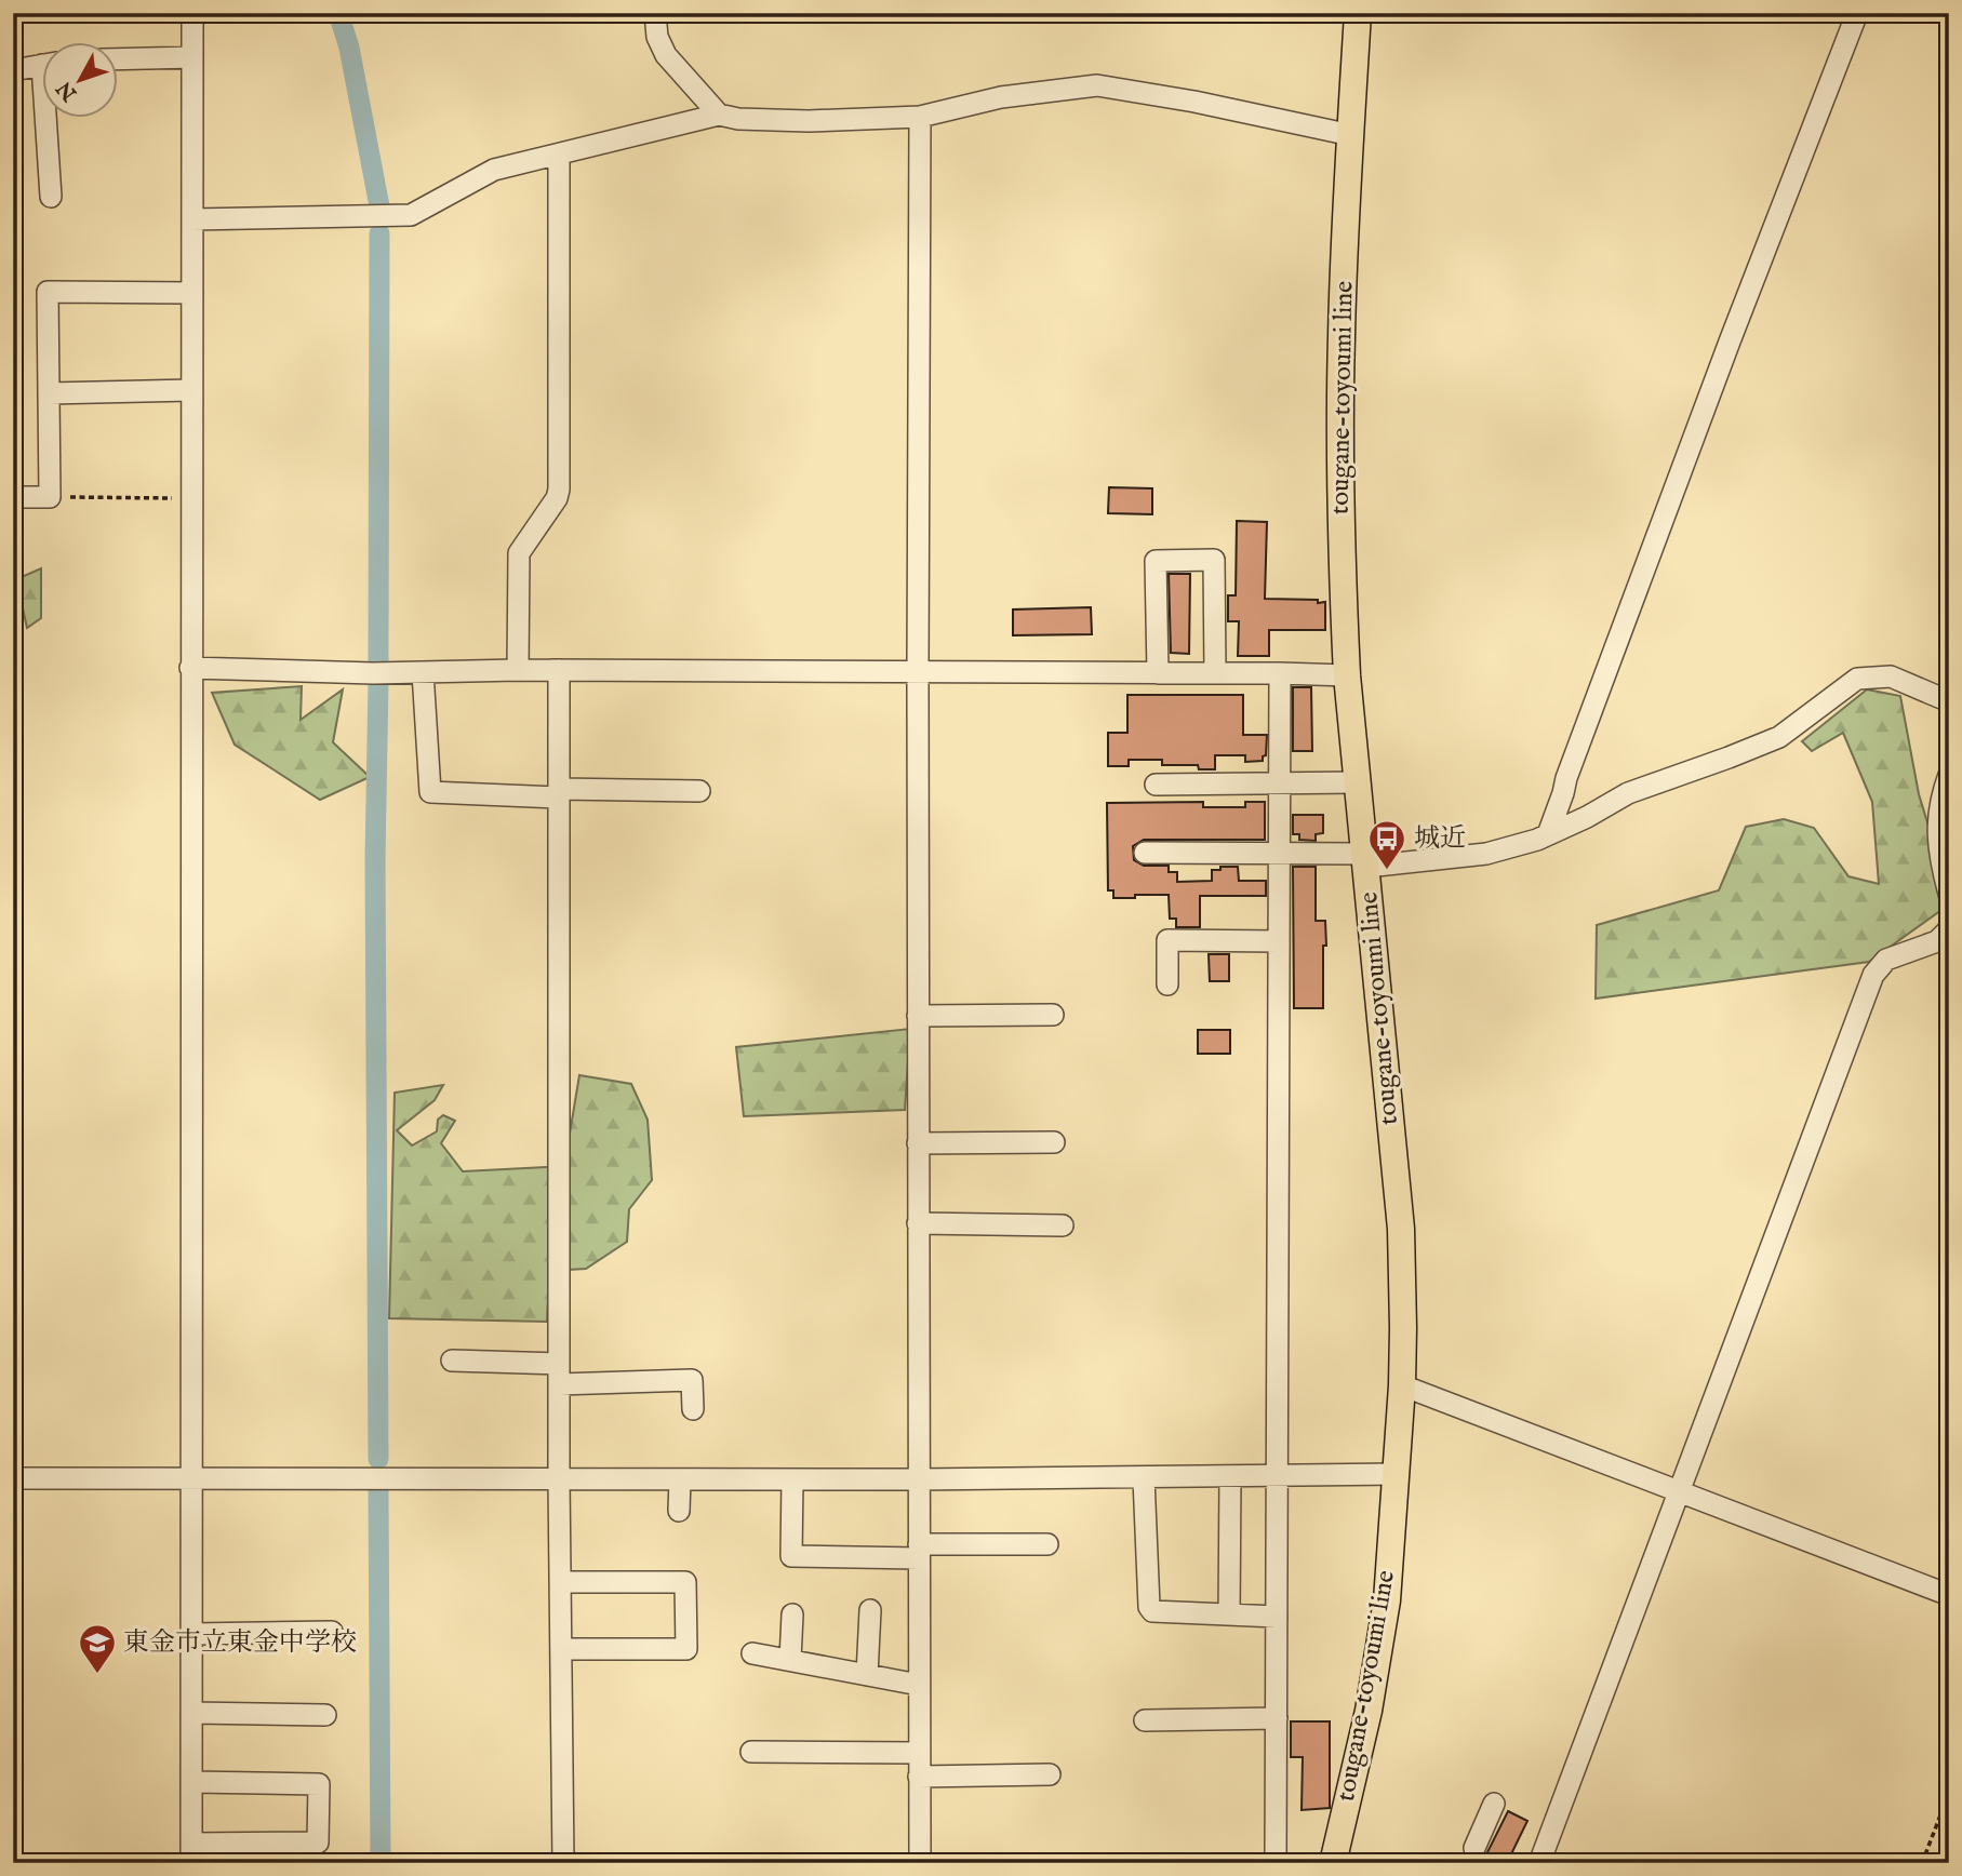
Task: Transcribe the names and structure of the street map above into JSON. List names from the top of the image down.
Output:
{
  "streets": {
    "main road": ["tougane-toyoumi line"]
  },
  "places": {
    "bus stop": ["城近"],
    "school or university": ["東金市立東金中学校"]
  },
  "north": "bottom left"
}
